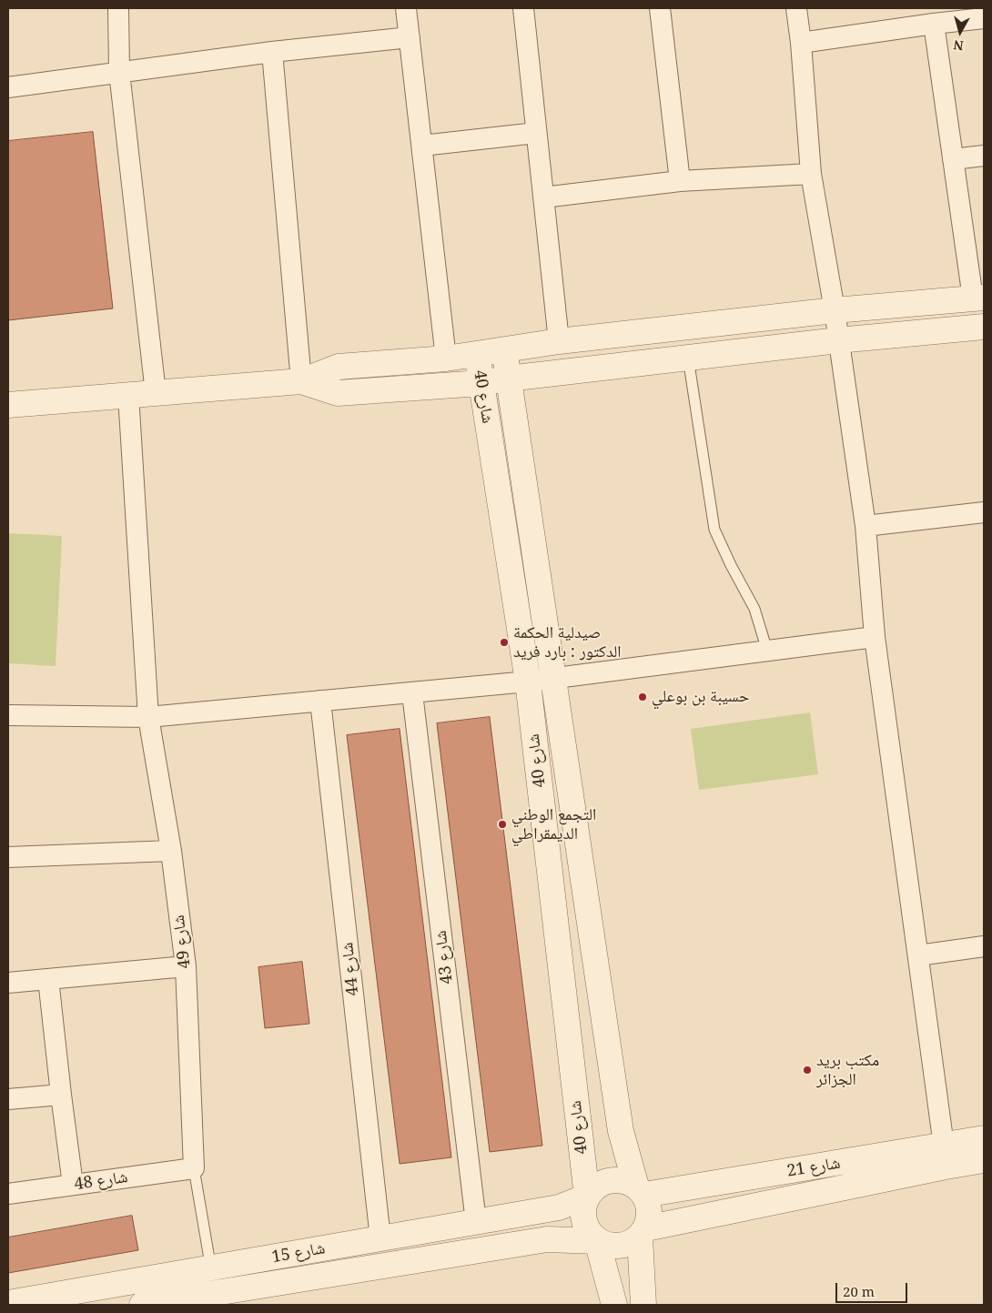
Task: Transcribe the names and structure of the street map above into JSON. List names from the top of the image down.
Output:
{
  "streets": {
    "street": [
      "شارع 40",
      "شارع 49",
      "شارع 43",
      "شارع 44",
      "شارع 21",
      "شارع 48",
      "شارع 15"
    ]
  },
  "crossings": [
    ["شارع 40", "شارع 21"],
    ["شارع 40", "شارع 15"],
    ["شارع 49", "شارع 48"],
    ["شارع 43", "شارع 15"],
    ["شارع 44", "شارع 15"],
    ["شارع 21", "شارع 15"]
  ],
  "places": [
    "صيدلية الحكمة الدكتور : بارد فريد",
    "حسيبة بن بوعلي",
    "التجمع الوطني الديمقراطي",
    "مكتب بريد الجزائر"
  ],
  "scale_bar": "20 m",
  "north": "bottom"
}
